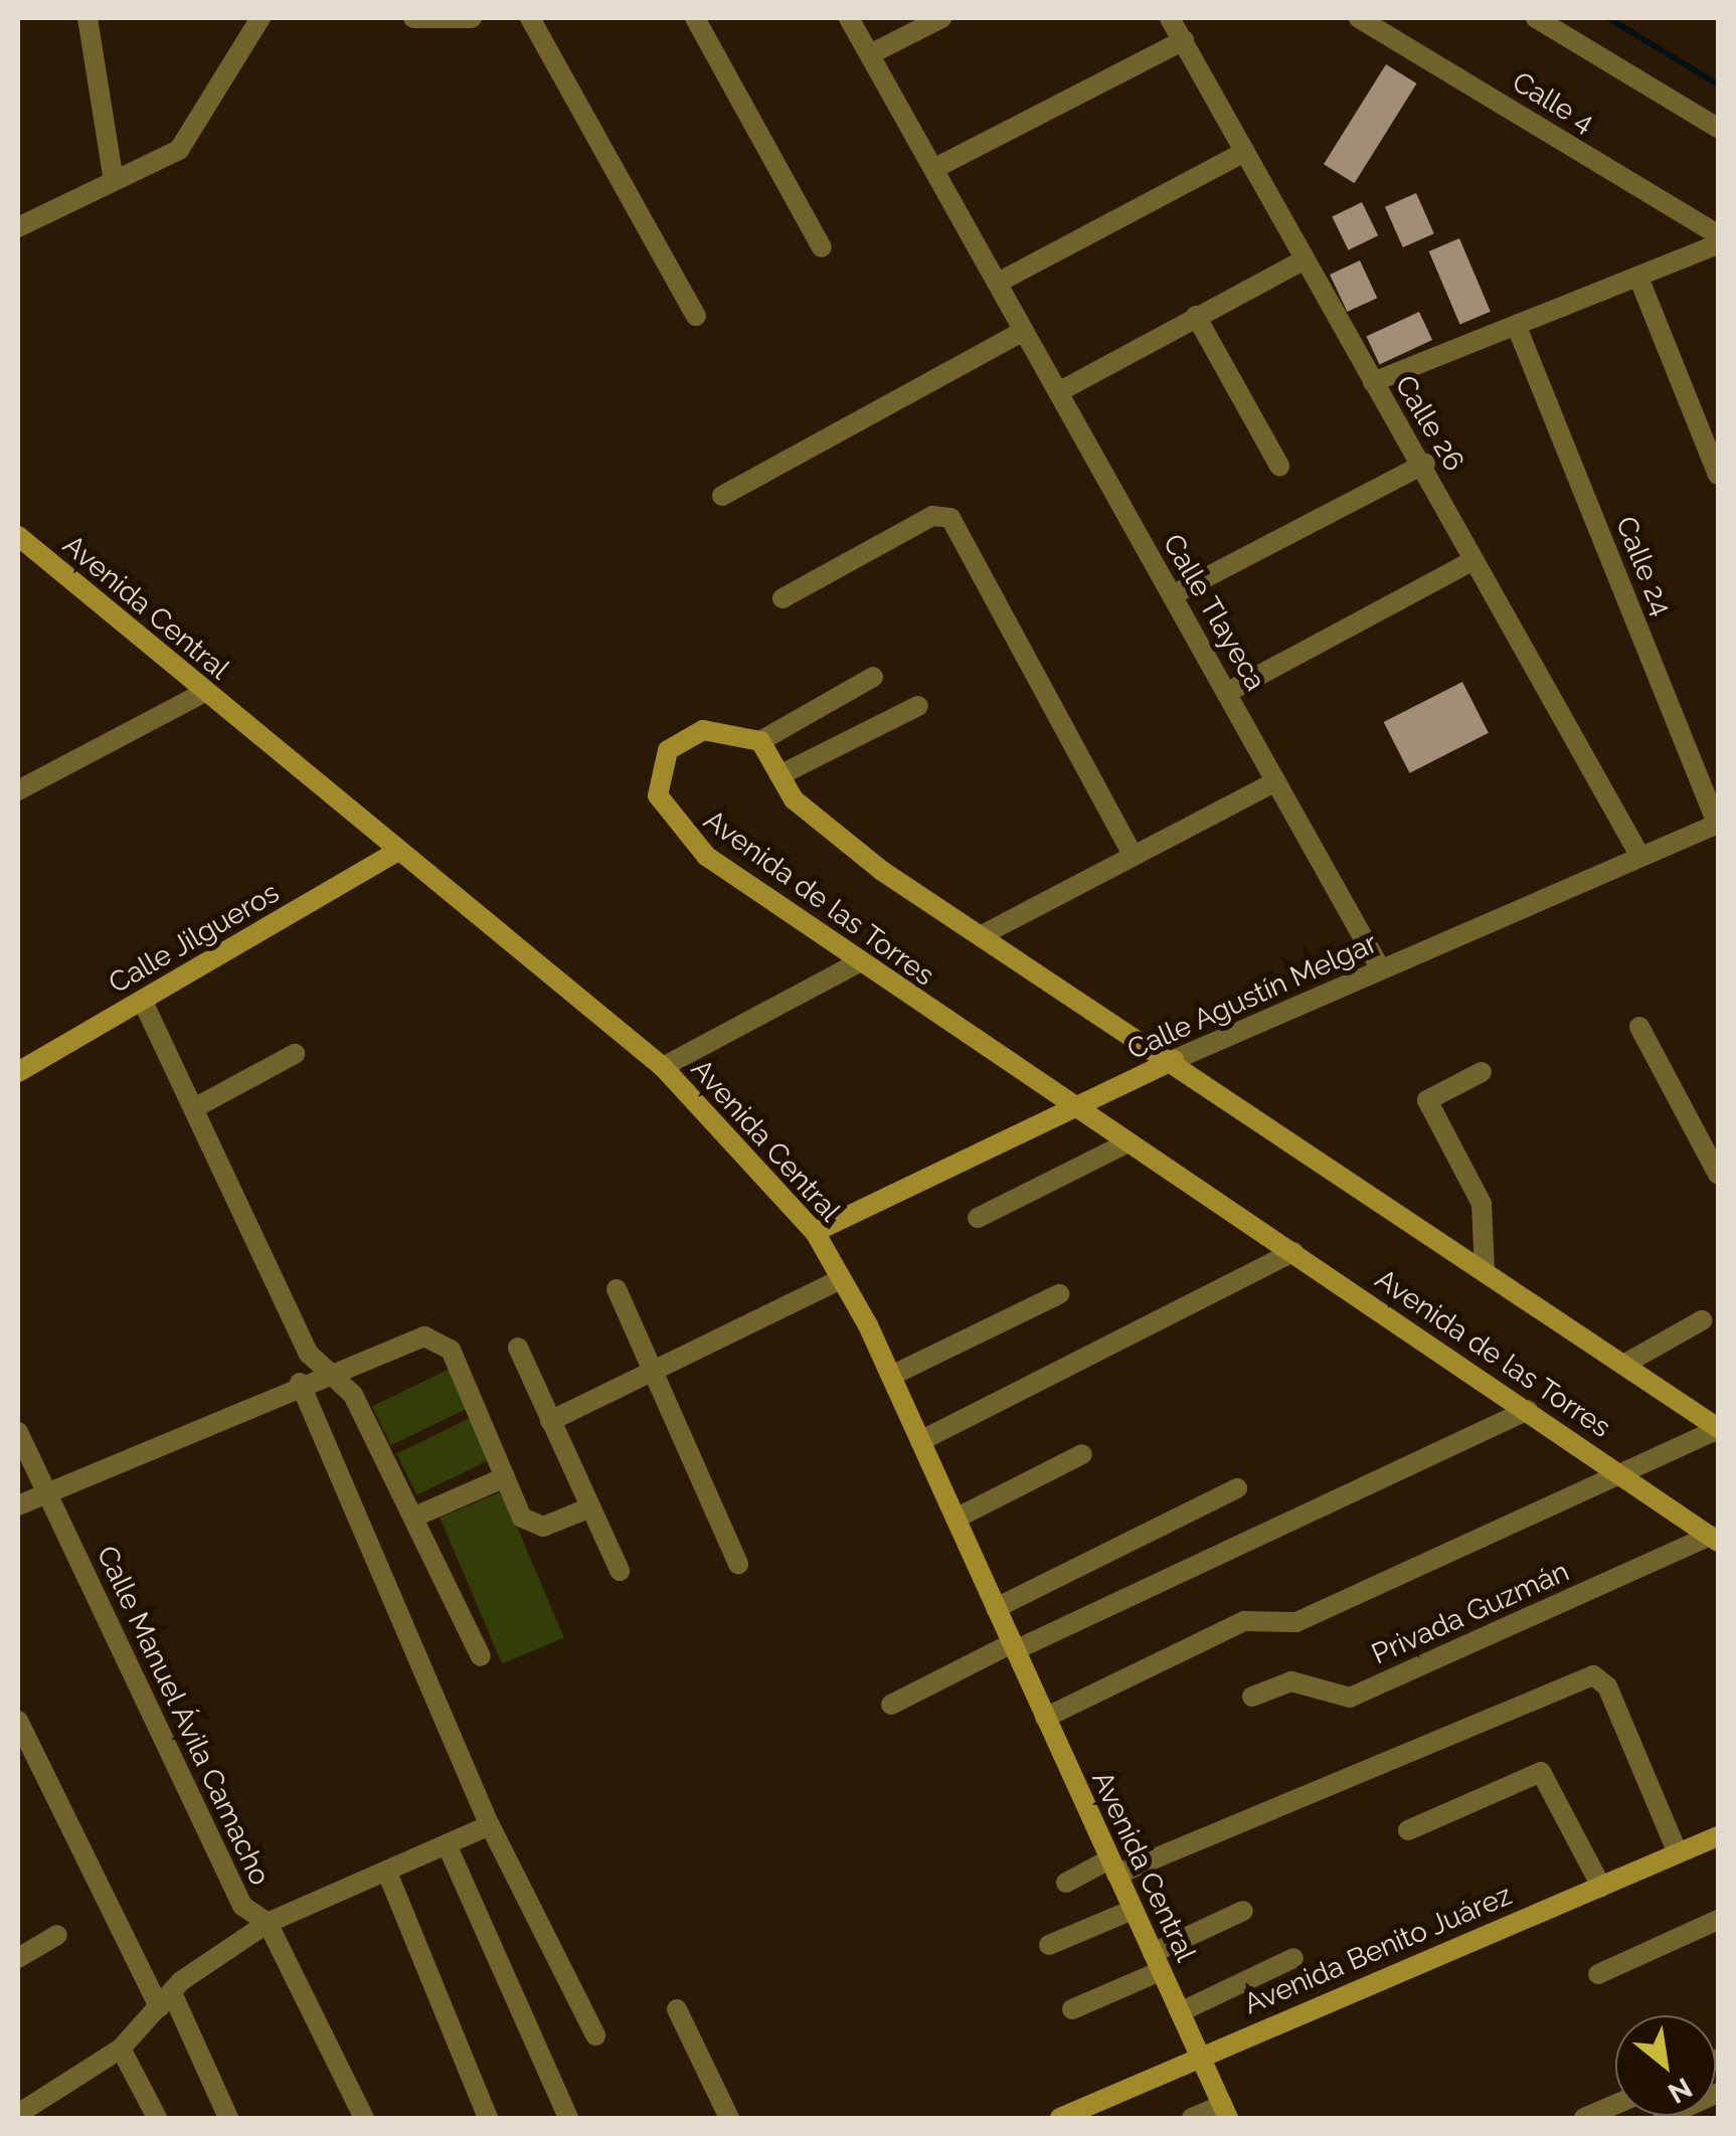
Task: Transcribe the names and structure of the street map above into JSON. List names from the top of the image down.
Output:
{
  "streets": {
    "main road": [
      "Avenida Central",
      "Avenida de las Torres",
      "Calle Jilgueros",
      "Calle Agustín Melgar",
      "Avenida Benito Juárez"
    ],
    "street": [
      "Calle 4",
      "Calle 26",
      "Calle 24",
      "Calle Tlayeca",
      "Privada Guzmán",
      "Calle Manuel Ávila Camacho"
    ]
  },
  "crossings": [
    ["Calle 26", "Calle Agustín Melgar"],
    ["Calle 24", "Calle Agustín Melgar"],
    ["Avenida Central", "Calle Jilgueros"],
    ["Avenida Central", "Calle Agustín Melgar"],
    ["Avenida Central", "Avenida Benito Juárez"],
    ["Calle Tlayeca", "Calle Agustín Melgar"],
    ["Avenida de las Torres", "Calle Agustín Melgar"],
    ["Avenida de las Torres", "Privada Guzmán"]
  ],
  "north": "bottom right"
}
